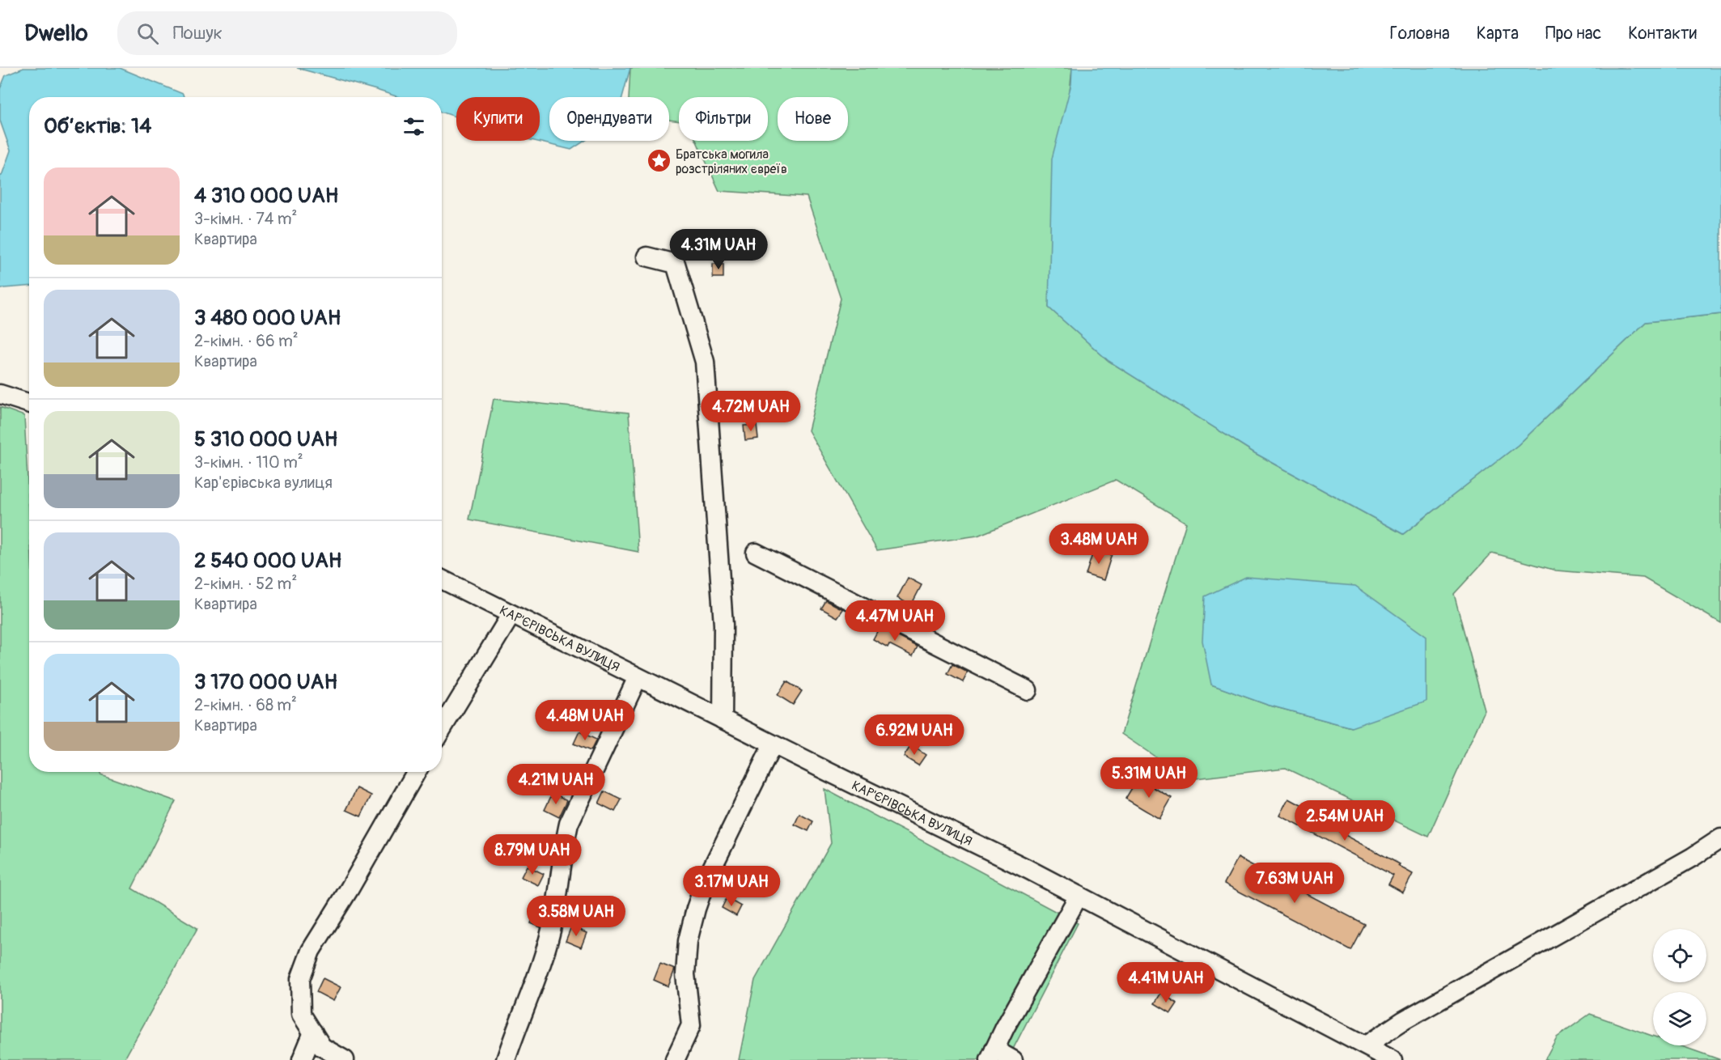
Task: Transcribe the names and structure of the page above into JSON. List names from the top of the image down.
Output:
{
  "streets": {
    "street": ["КАР'ЄРІВСЬКА ВУЛИЦЯ"]
  },
  "places": {
    "place": ["Братська могила розстріляних євреїв"]
  },
  "page": {
    "header": "Dwello",
    "search": "Пошук",
    "nav": [
      "Головна",
      "Карта",
      "Про нас",
      "Контакти"
    ],
    "chip": [
      "Купити",
      "Орендувати",
      "Фільтри",
      "Нове"
    ],
    "heading": "Об’єктів: 14",
    "list": [
      {
        "name": "4 310 000 UAH",
        "note": "3-кімн. · 74 m² · Квартира"
      },
      {
        "name": "3 480 000 UAH",
        "note": "2-кімн. · 66 m² · Квартира"
      },
      {
        "name": "5 310 000 UAH",
        "note": "3-кімн. · 110 m² · Кар'єрівська вулиця"
      },
      {
        "name": "2 540 000 UAH",
        "note": "2-кімн. · 52 m² · Квартира"
      },
      {
        "name": "3 170 000 UAH",
        "note": "2-кімн. · 68 m² · Квартира"
      }
    ],
    "price": [
      "4.31M UAH",
      "4.72M UAH",
      "3.48M UAH",
      "4.47M UAH",
      "4.48M UAH",
      "6.92M UAH",
      "5.31M UAH",
      "4.21M UAH",
      "2.54M UAH",
      "8.79M UAH",
      "7.63M UAH",
      "3.17M UAH",
      "3.58M UAH",
      "4.41M UAH"
    ]
  }
}
